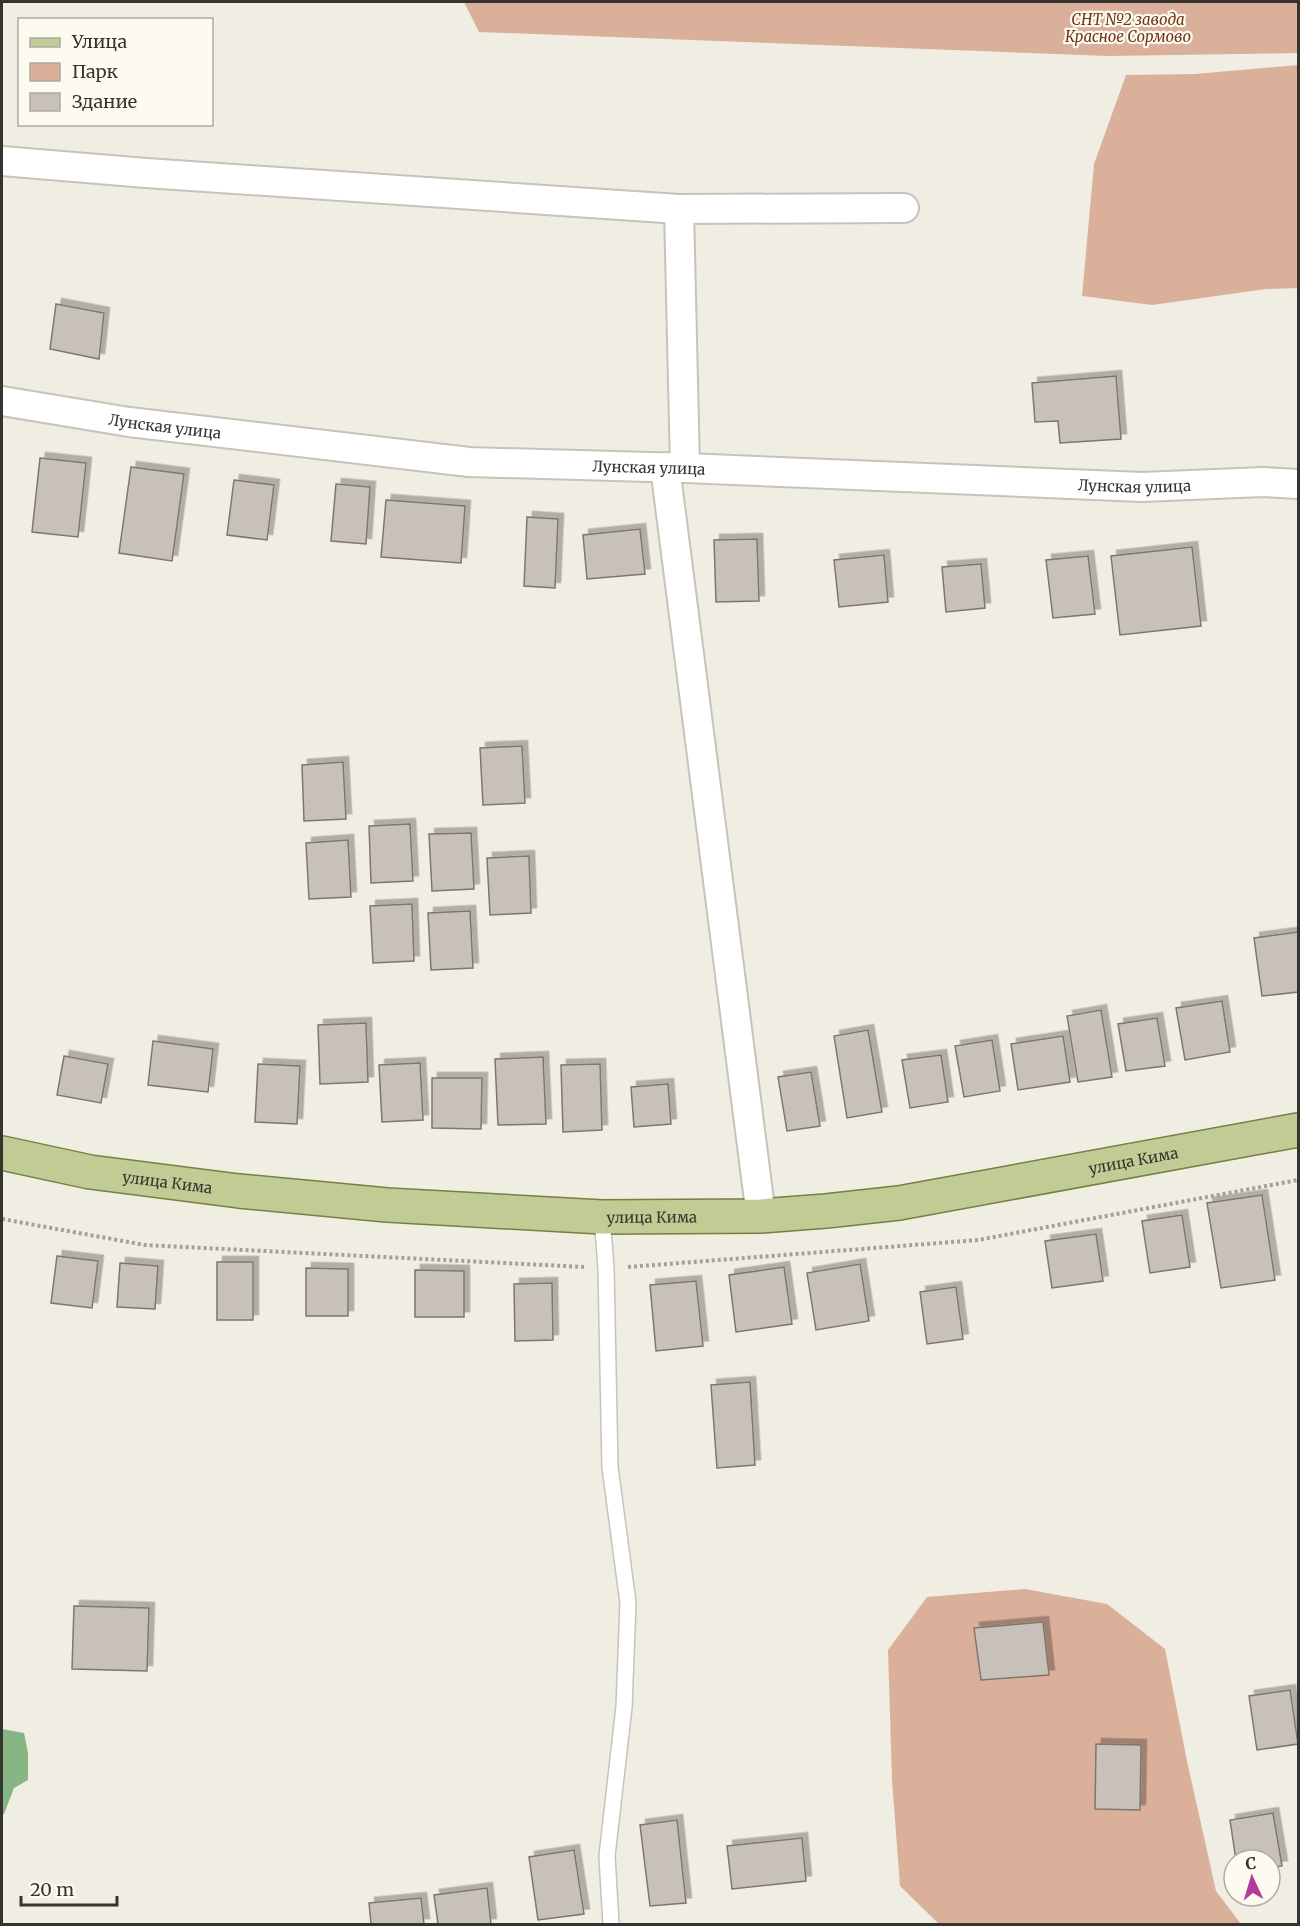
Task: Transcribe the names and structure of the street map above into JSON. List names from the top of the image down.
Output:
{
  "streets": {
    "main road": ["улица Кима"],
    "street": ["Лунская улица"]
  },
  "parks": ["СНТ №2 завода Красное Сормово"],
  "legend": ["Улица", "Парк", "Здание"],
  "scale_bar": "20 m",
  "north": "top"
}
